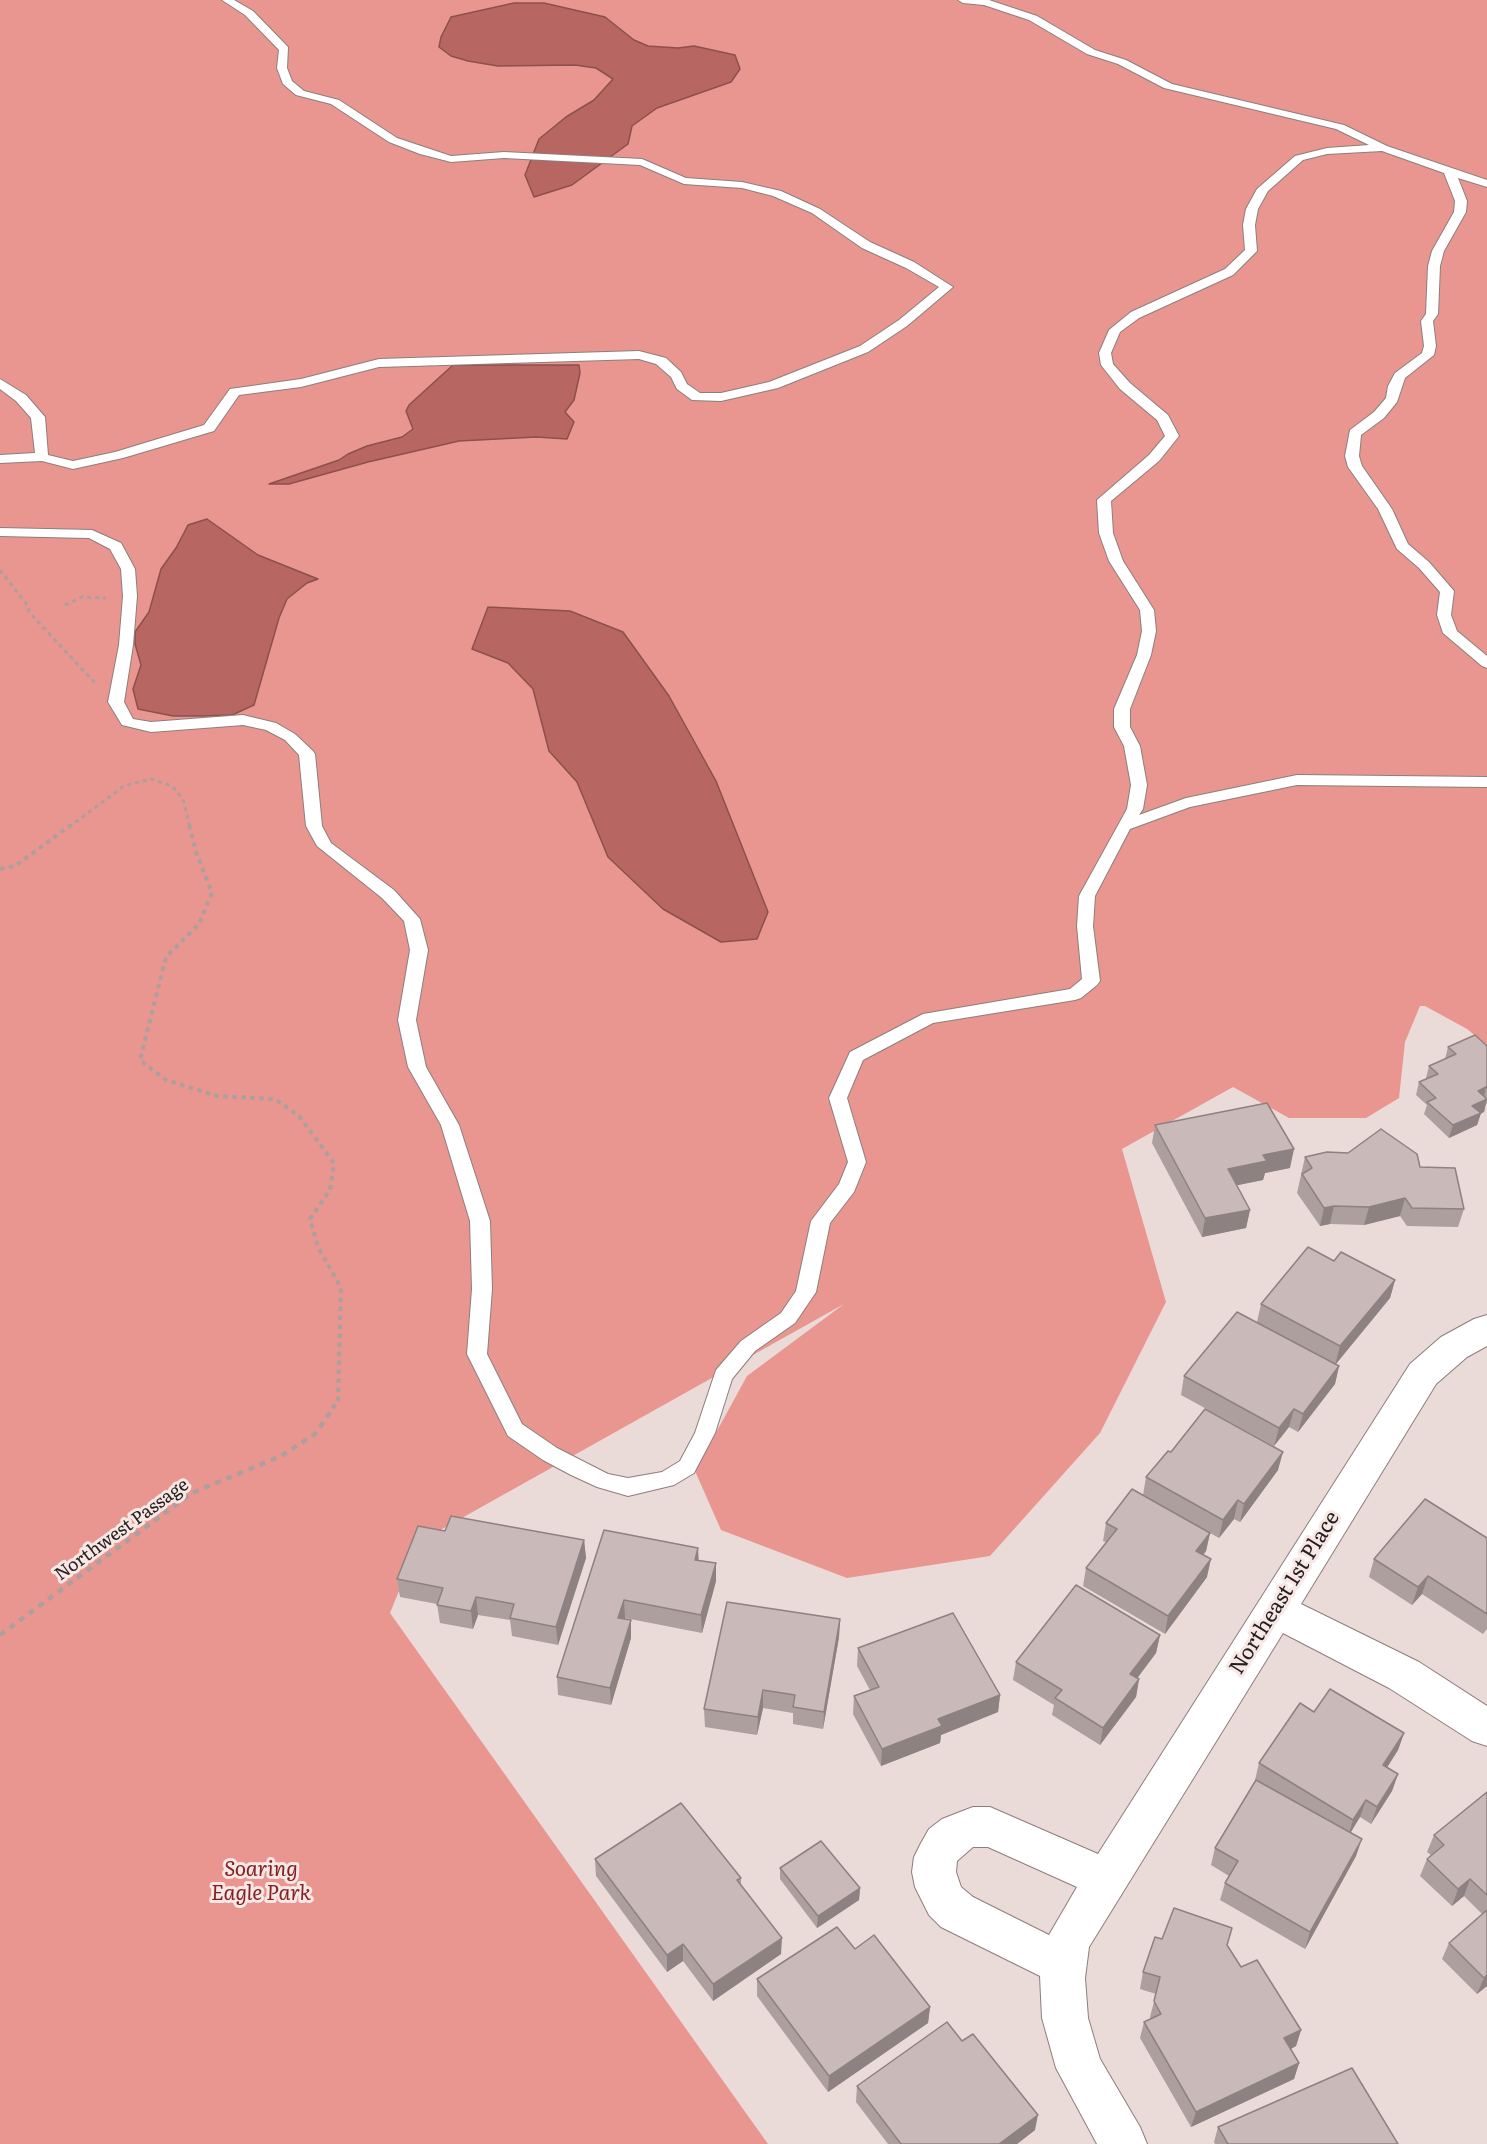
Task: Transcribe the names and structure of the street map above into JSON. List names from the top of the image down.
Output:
{
  "streets": {
    "street": ["Northeast 1st Place"],
    "path": ["Northwest Passage"]
  },
  "parks": ["Soaring Eagle Park"]
}
